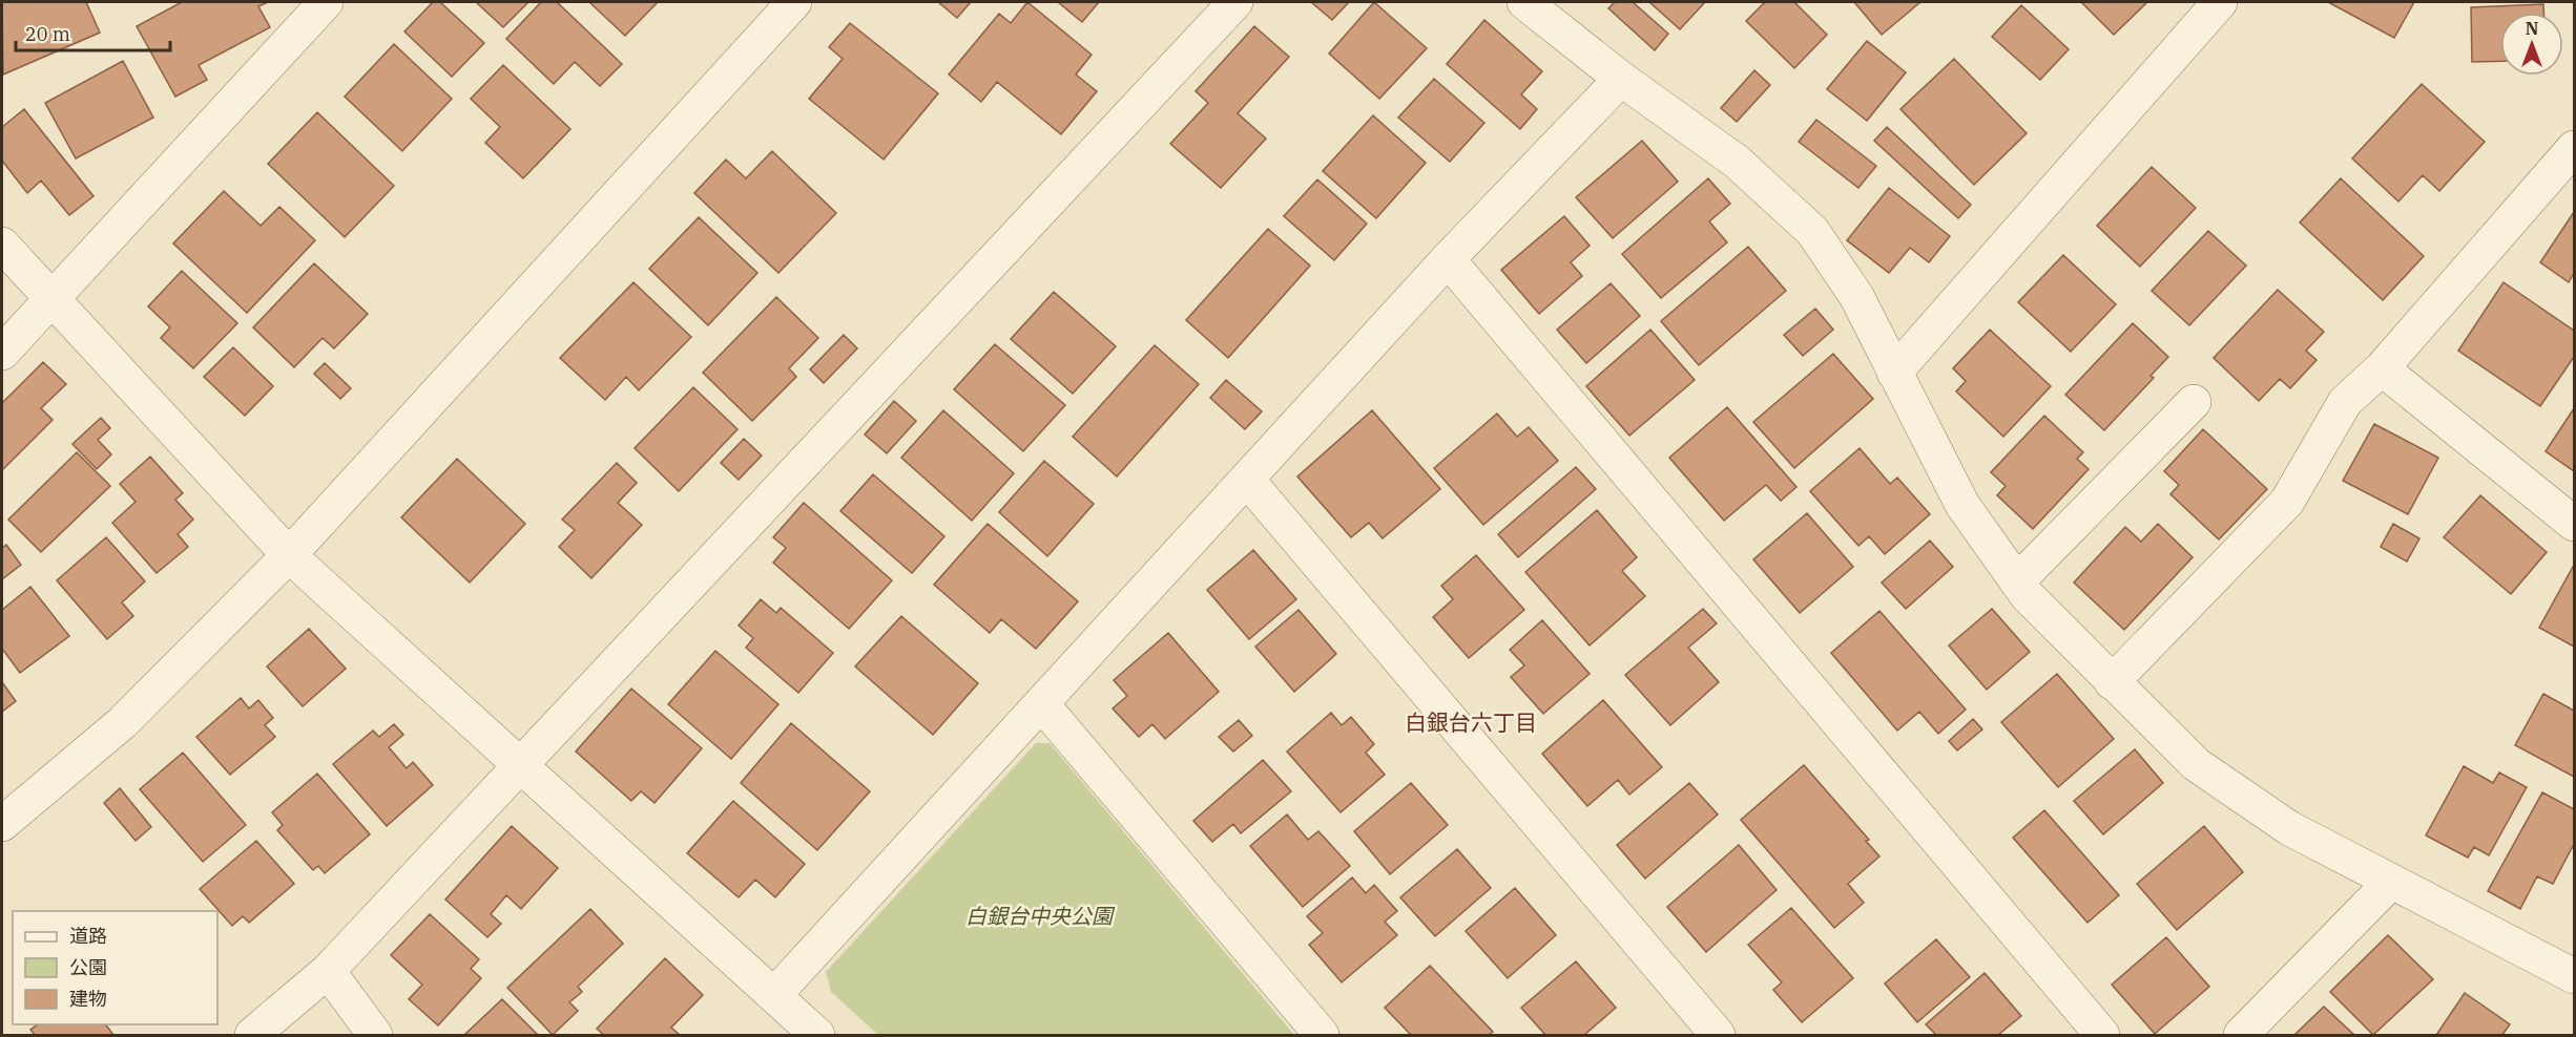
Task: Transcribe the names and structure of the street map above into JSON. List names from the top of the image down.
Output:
{
  "districts": ["白銀台六丁目"],
  "parks": ["白銀台中央公園"],
  "legend": ["道路", "公園", "建物"],
  "scale_bar": "20 m",
  "north": "top"
}
